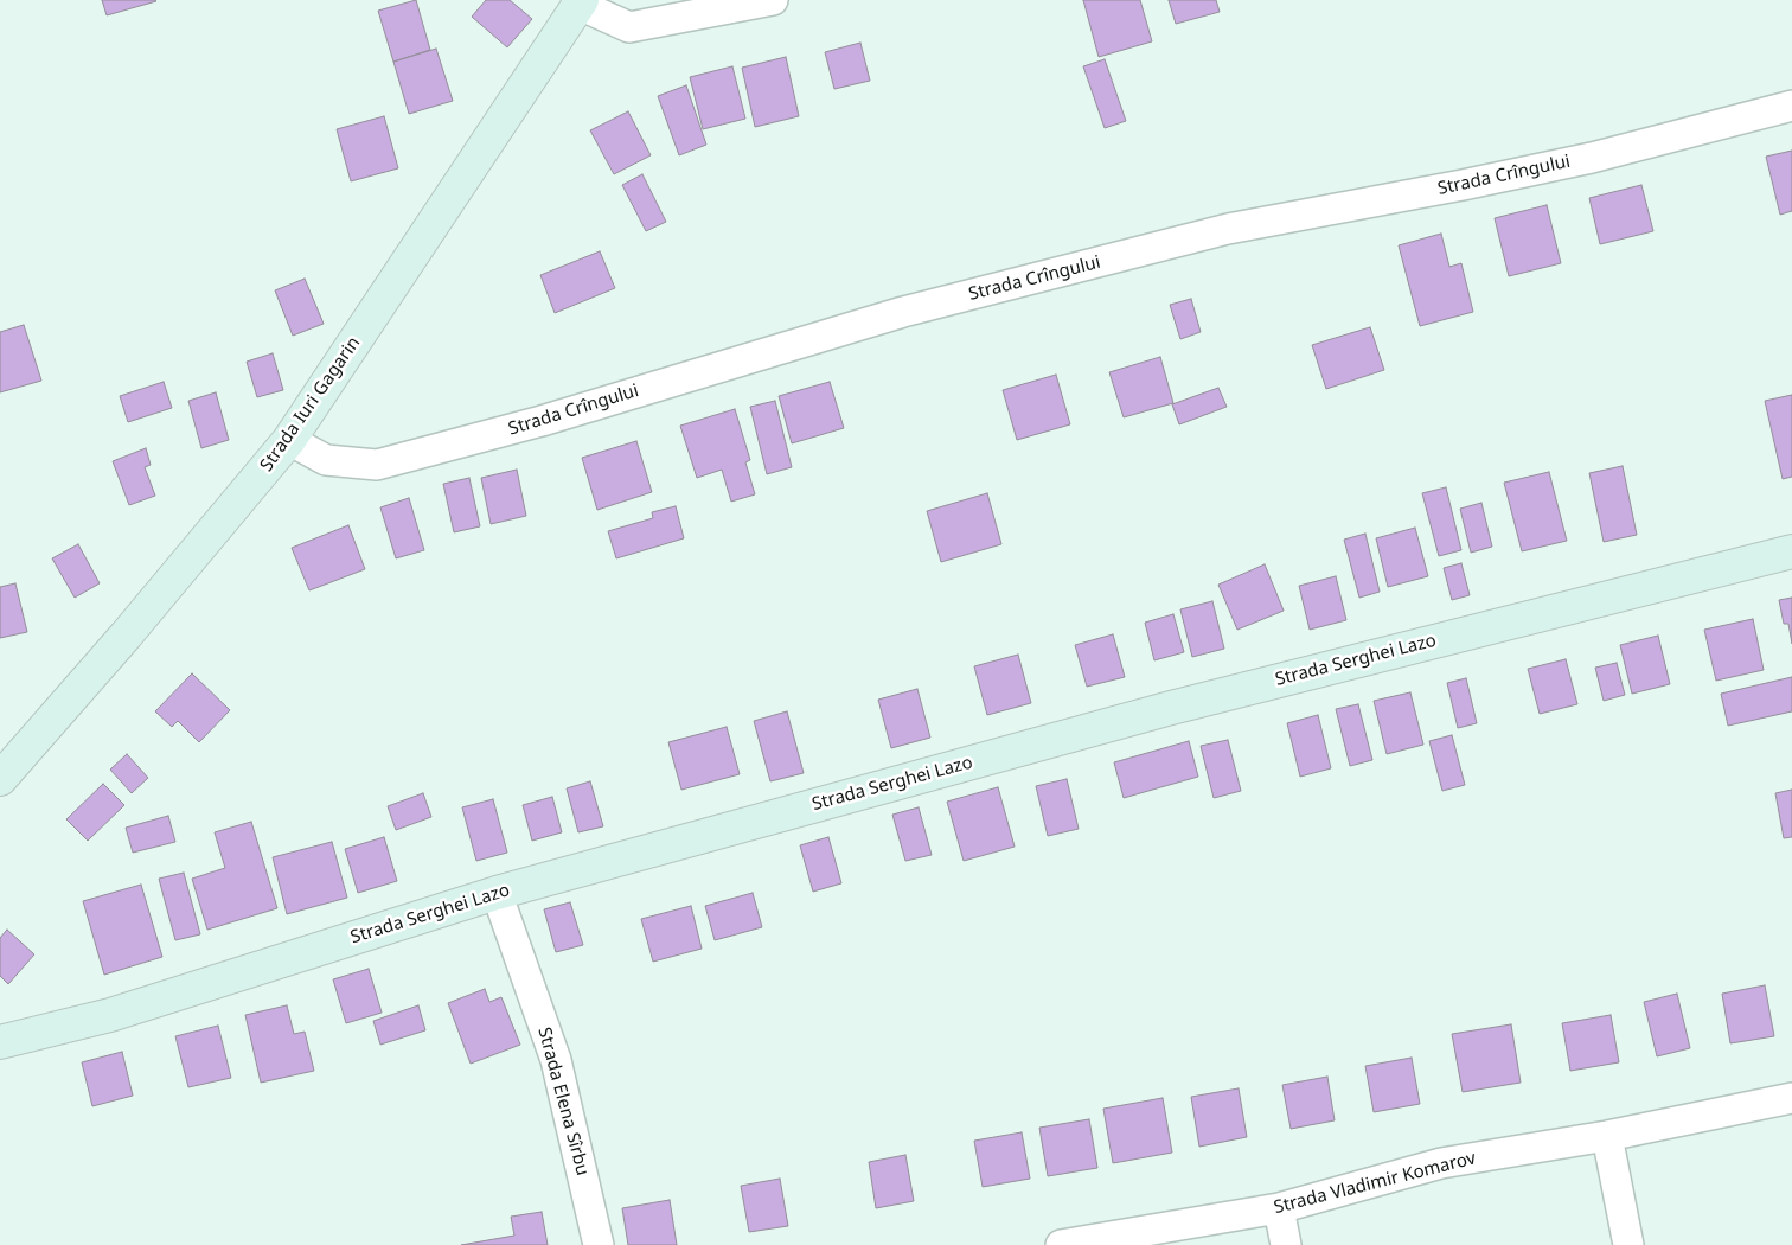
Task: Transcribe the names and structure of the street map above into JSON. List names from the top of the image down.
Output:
{
  "streets": {
    "street": [
      "Strada Crîngului",
      "Strada Iuri Gagarin",
      "Strada Serghei Lazo",
      "Strada Elena Sîrbu",
      "Strada Vladimir Komarov"
    ]
  },
  "crossings": [
    ["Strada Crîngului", "Strada Iuri Gagarin"],
    ["Strada Serghei Lazo", "Strada Elena Sîrbu"]
  ]
}
